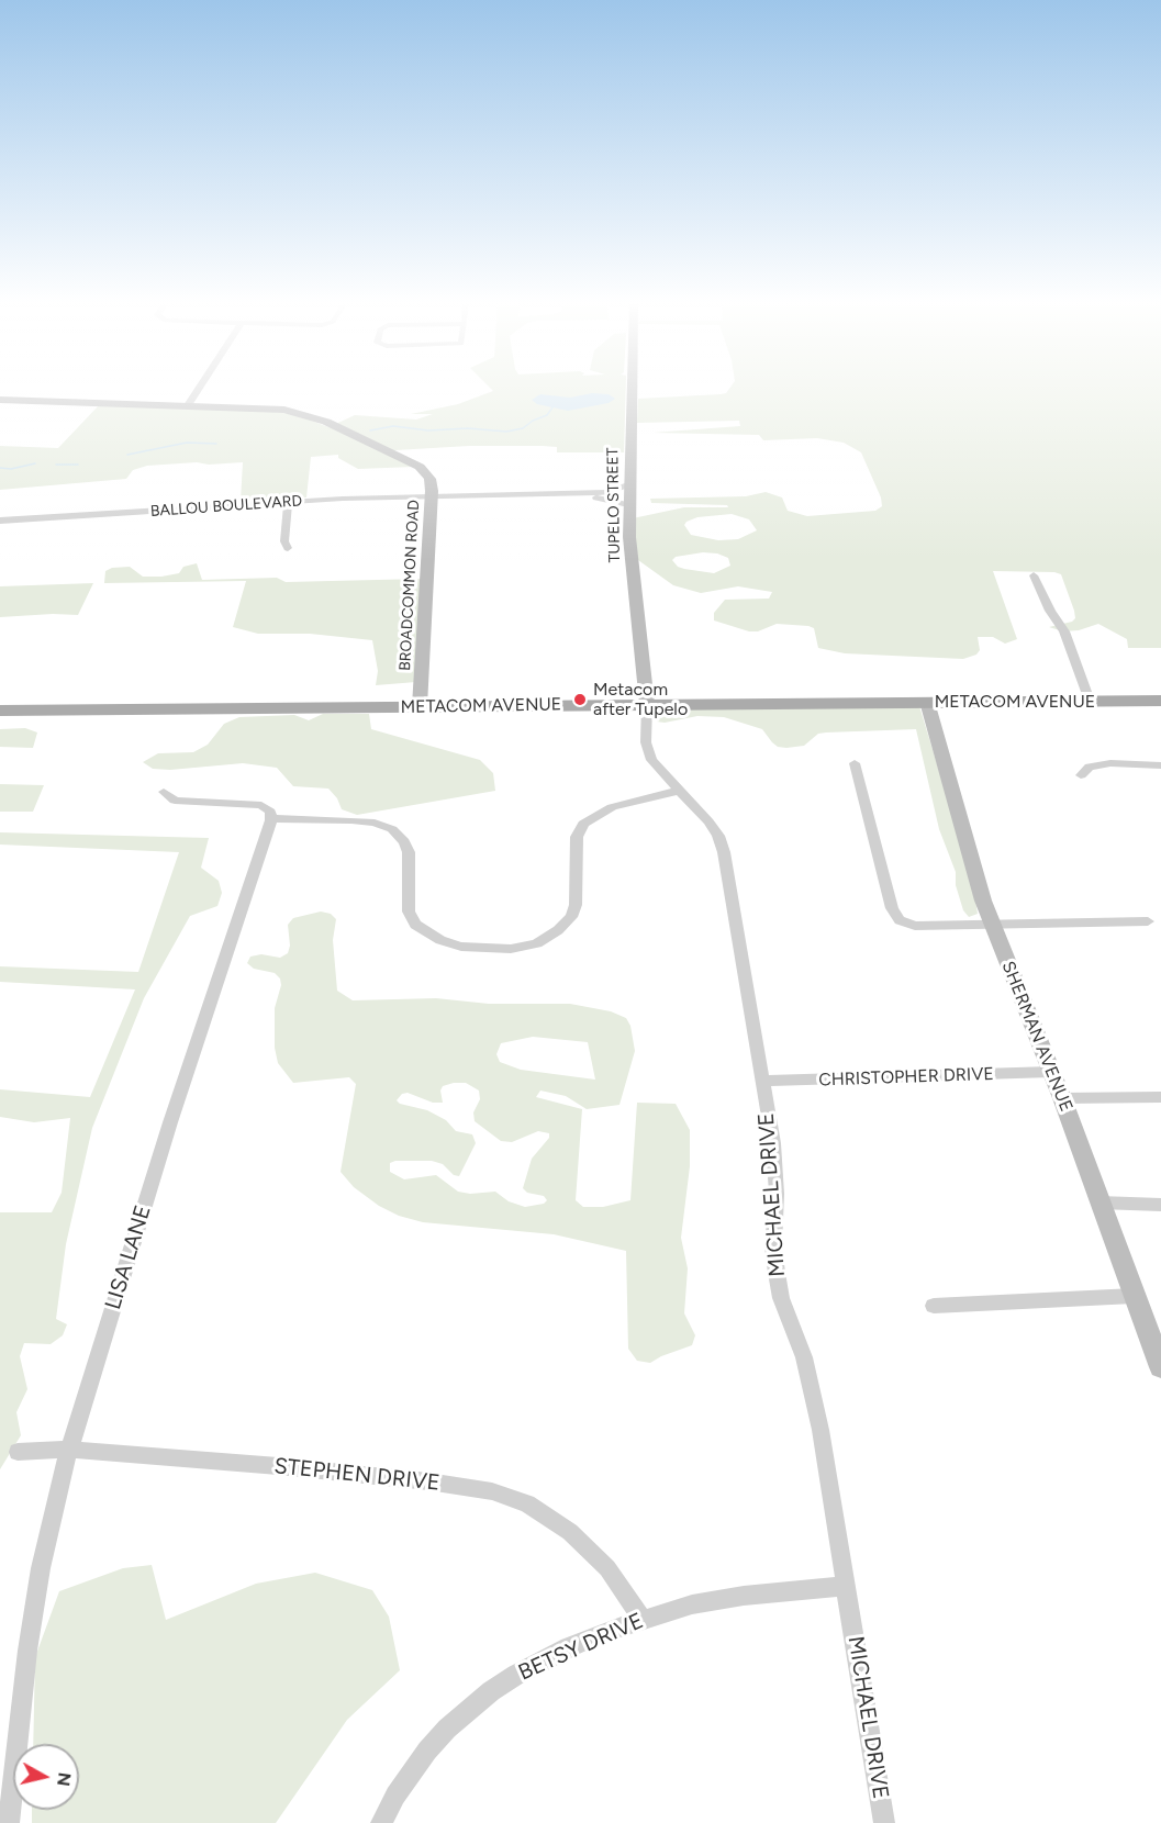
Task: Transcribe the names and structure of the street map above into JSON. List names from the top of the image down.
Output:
{
  "streets": {
    "main road": ["METACOM AVENUE"],
    "street": [
      "TUPELO STREET",
      "BALLOU BOULEVARD",
      "BROADCOMMON ROAD",
      "SHERMAN AVENUE",
      "CHRISTOPHER DRIVE",
      "MICHAEL DRIVE",
      "LISA LANE",
      "STEPHEN DRIVE",
      "BETSY DRIVE"
    ]
  },
  "crossings": [
    ["TUPELO STREET", "BALLOU BOULEVARD"],
    ["TUPELO STREET", "METACOM AVENUE"],
    ["TUPELO STREET", "MICHAEL DRIVE"],
    ["BALLOU BOULEVARD", "BROADCOMMON ROAD"],
    ["BROADCOMMON ROAD", "METACOM AVENUE"],
    ["METACOM AVENUE", "SHERMAN AVENUE"],
    ["METACOM AVENUE", "MICHAEL DRIVE"],
    ["SHERMAN AVENUE", "CHRISTOPHER DRIVE"],
    ["CHRISTOPHER DRIVE", "MICHAEL DRIVE"],
    ["MICHAEL DRIVE", "BETSY DRIVE"],
    ["LISA LANE", "STEPHEN DRIVE"],
    ["STEPHEN DRIVE", "BETSY DRIVE"]
  ],
  "places": ["Metacom after Tupelo"],
  "north": "right"
}
